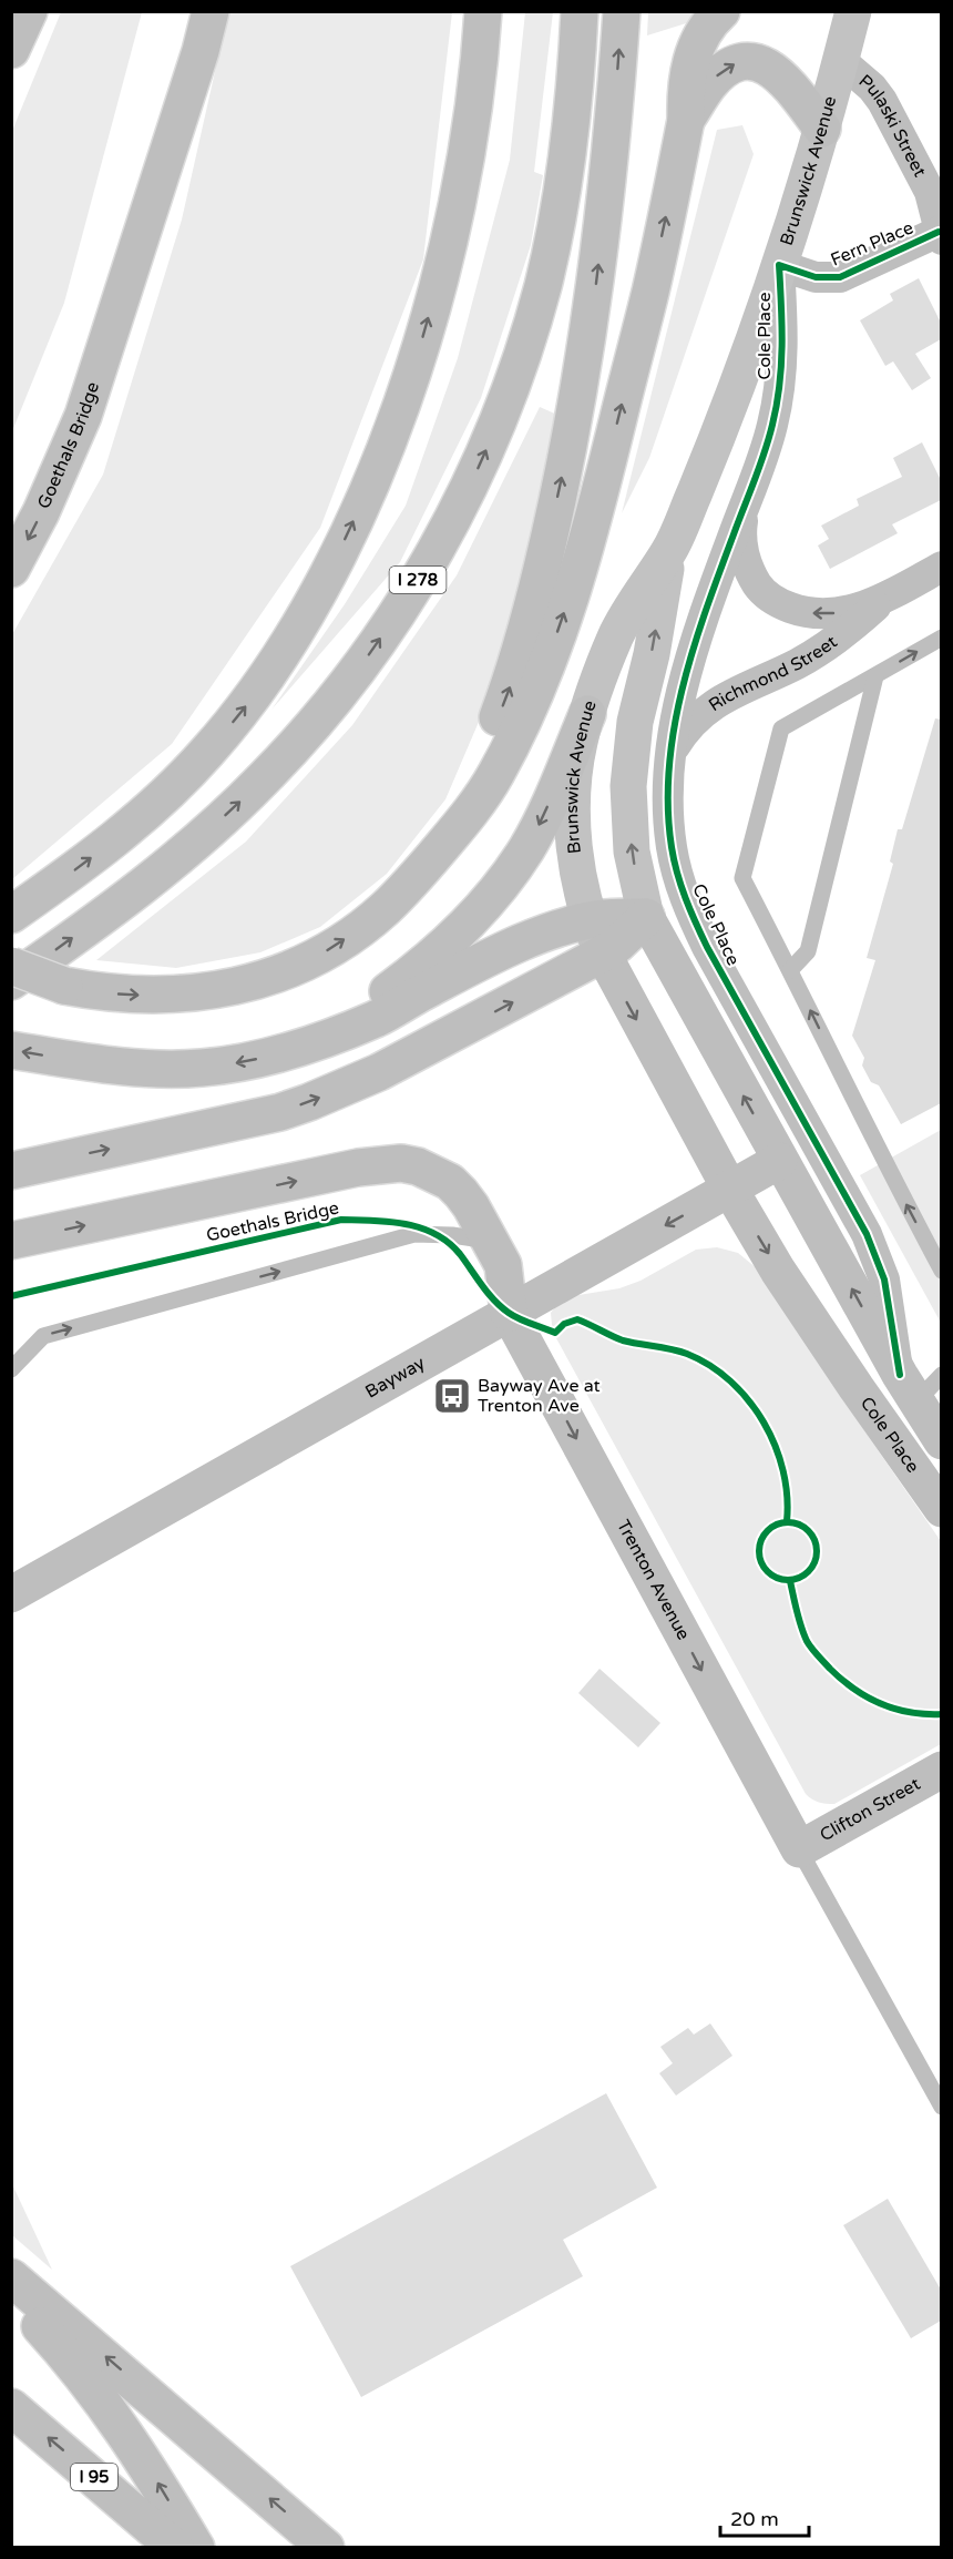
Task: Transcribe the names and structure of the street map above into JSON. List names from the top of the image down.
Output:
{
  "streets": {
    "main road": [
      "Brunswick Avenue",
      "Cole Place",
      "Goethals Bridge",
      "I 278",
      "Bayway",
      "Trenton Avenue",
      "Clifton Street",
      "I 95"
    ],
    "street": ["Pulaski Street", "Fern Place", "Richmond Street"]
  },
  "crossings": [
    ["Pulaski Street", "Brunswick Avenue"],
    ["Pulaski Street", "Fern Place"],
    ["Brunswick Avenue", "Fern Place"],
    ["Brunswick Avenue", "Cole Place"],
    ["Brunswick Avenue", "Bayway"],
    ["Fern Place", "Cole Place"],
    ["Cole Place", "Richmond Street"],
    ["Cole Place", "Bayway"],
    ["Bayway", "Trenton Avenue"],
    ["Trenton Avenue", "Clifton Street"]
  ],
  "one_way": ["Trenton Avenue"],
  "places": {
    "bus stop": ["Bayway Ave at Trenton Ave"]
  },
  "scale_bar": "20 m"
}
